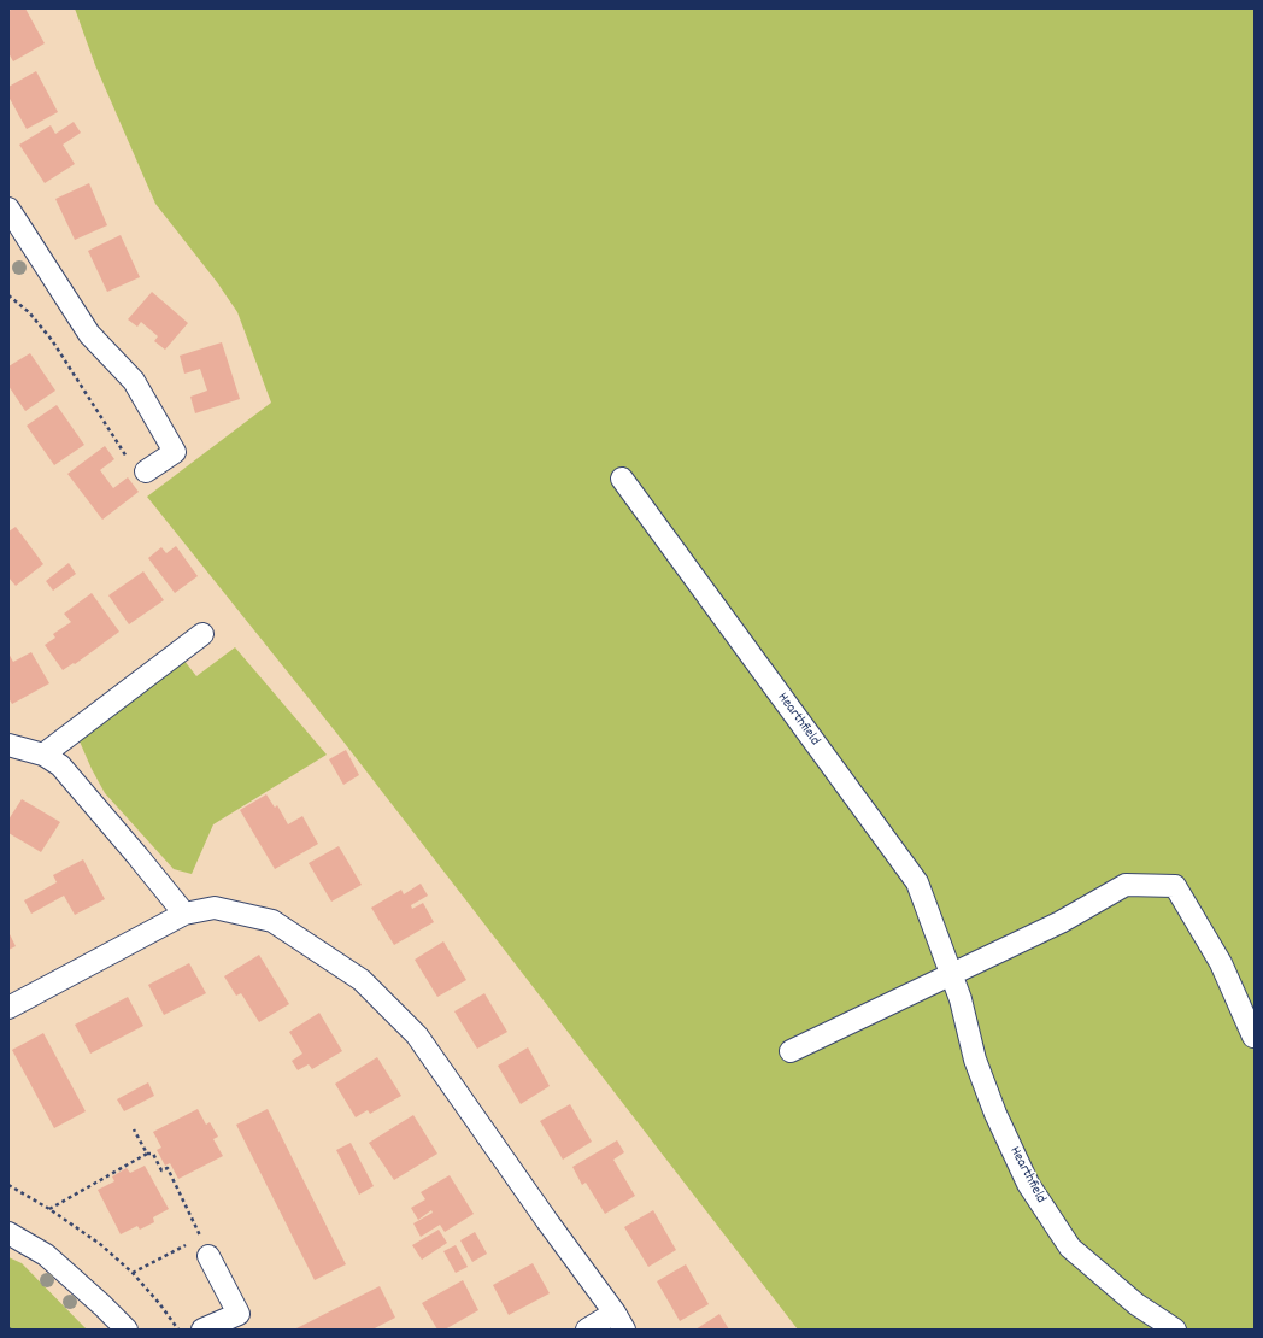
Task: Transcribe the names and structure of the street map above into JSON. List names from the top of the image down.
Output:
{
  "streets": {
    "street": ["Hearthfield"]
  }
}
